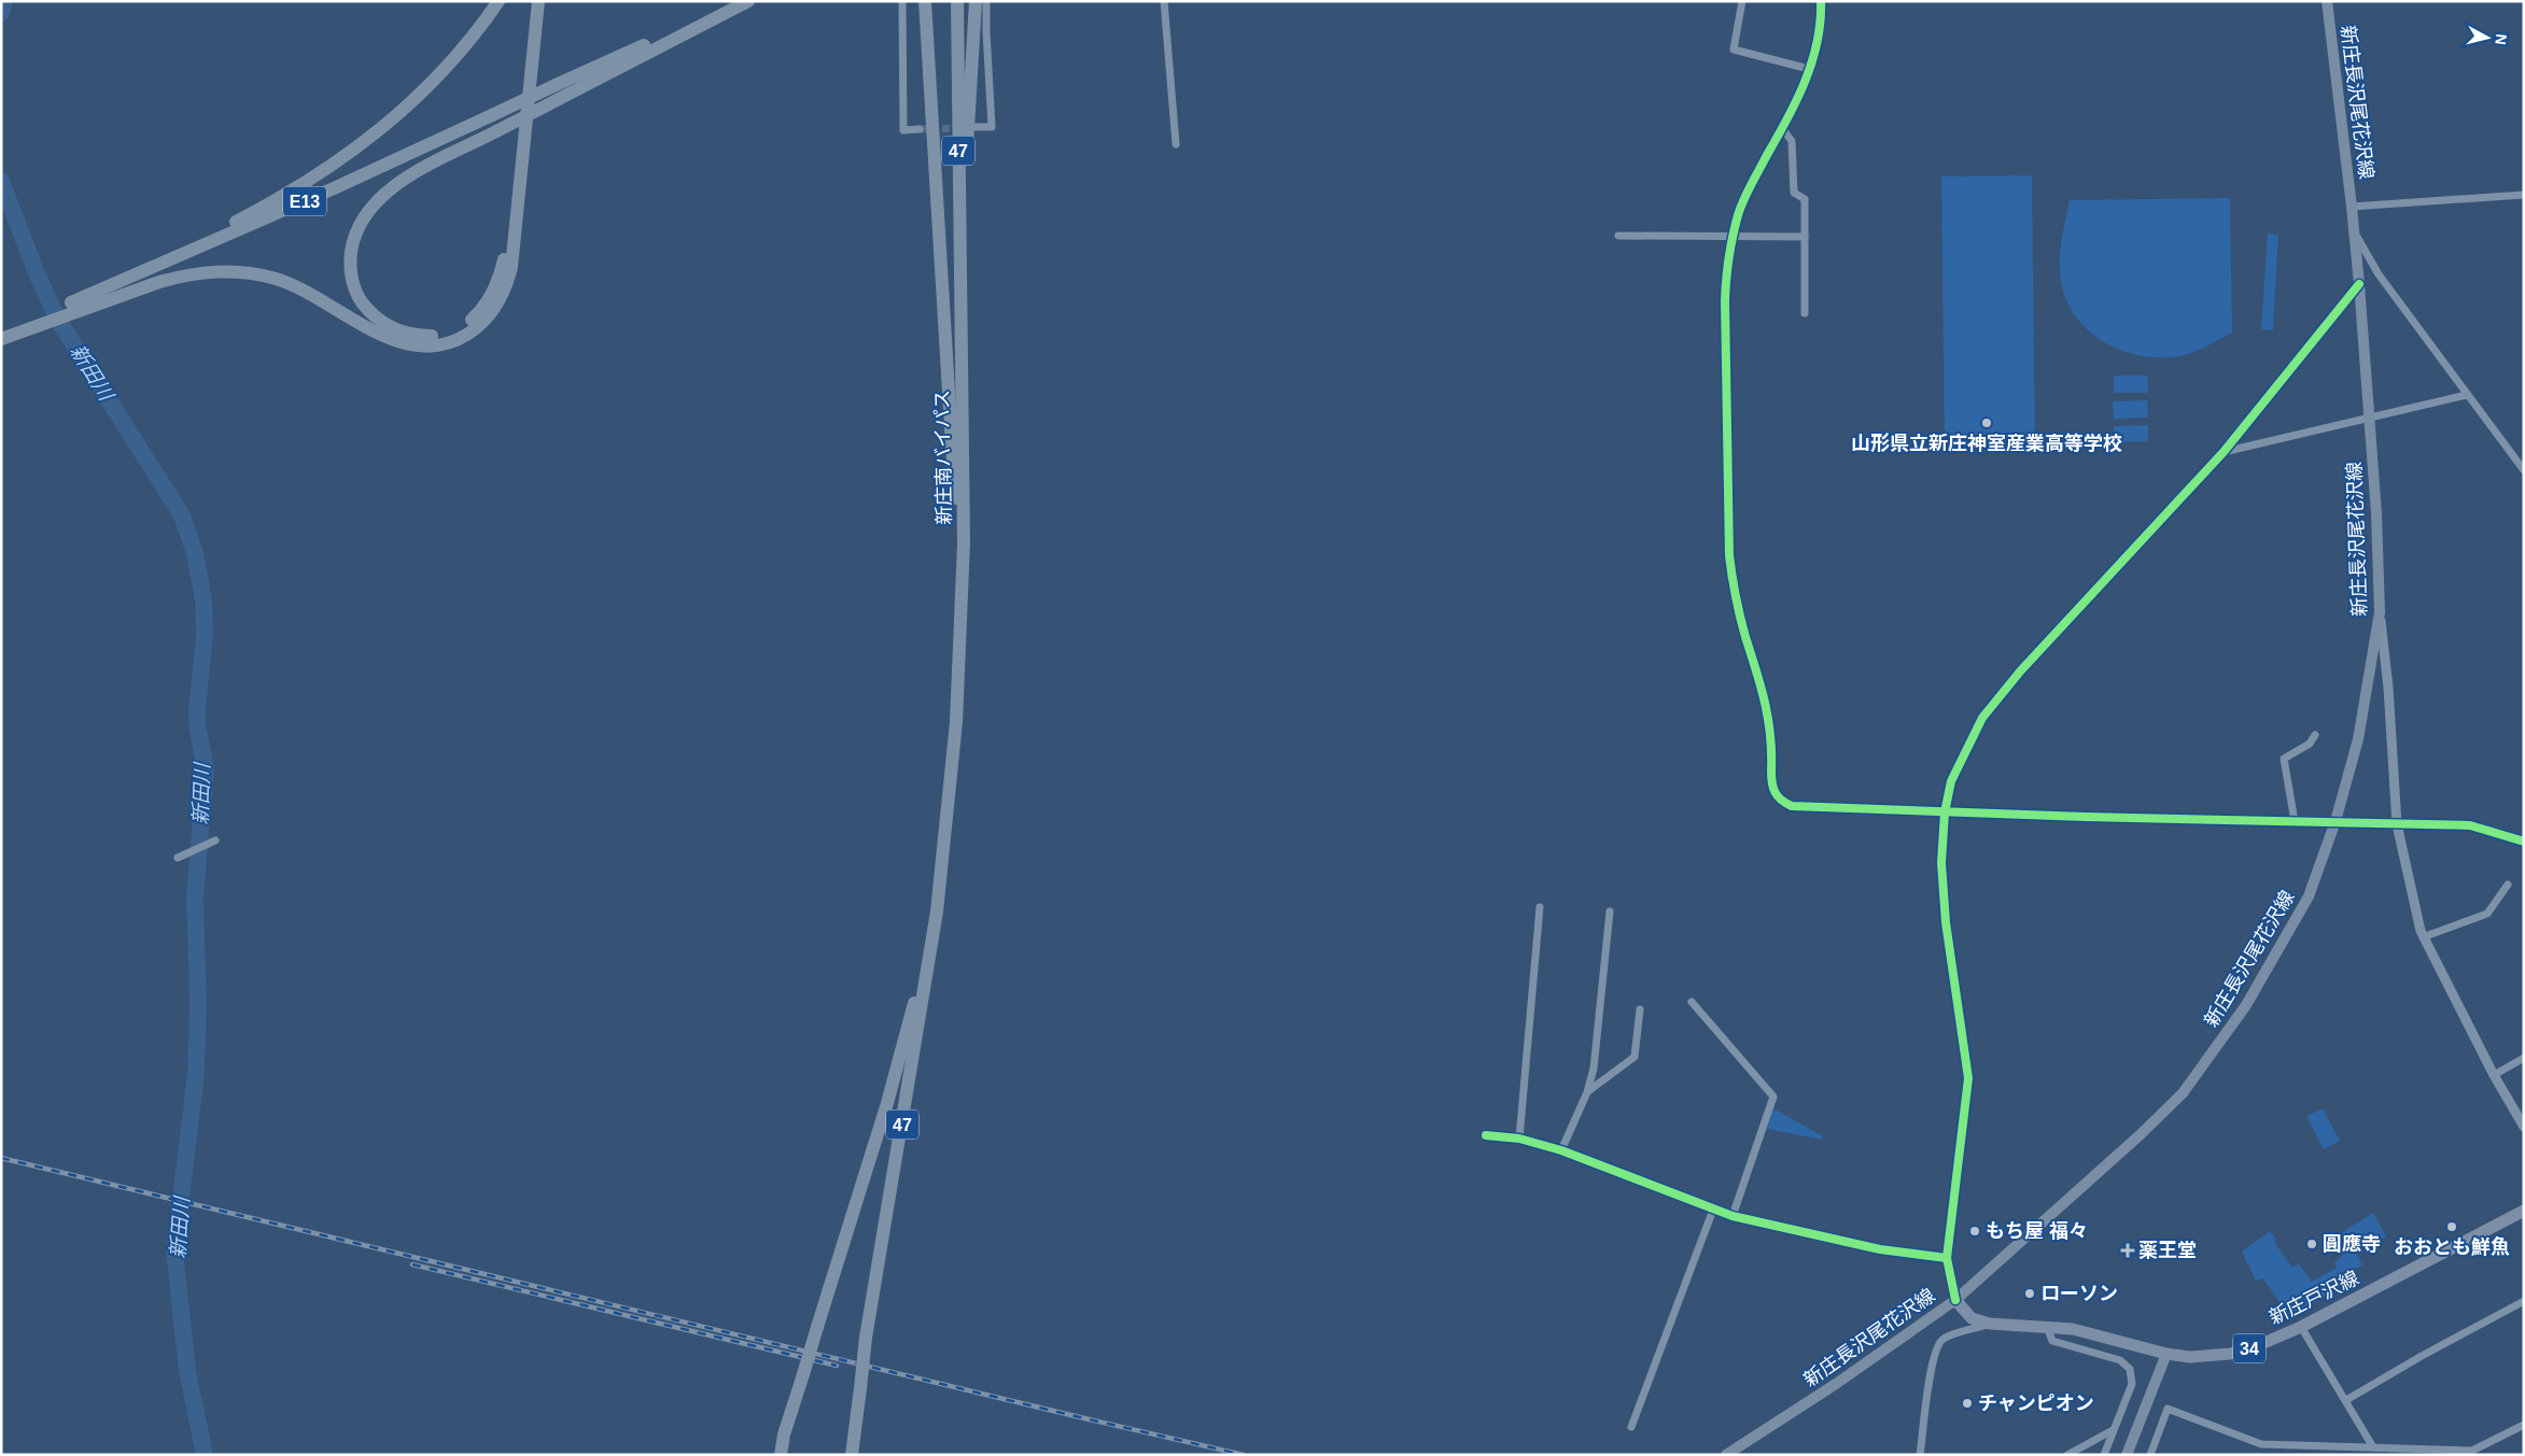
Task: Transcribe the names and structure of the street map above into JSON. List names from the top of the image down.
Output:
{
  "streets": {
    "highway": ["47", "E13", "新庄南バイパス"],
    "main road": ["新庄長沢尾花沢線", "新庄戸沢線", "34"]
  },
  "crossings": [
    ["新庄長沢尾花沢線", "新庄戸沢線"],
    ["47", "新庄南バイパス"]
  ],
  "water": ["新田川"],
  "places": {
    "other": [
      "山形県立新庄神室産業高等学校",
      "おおとも鮮魚",
      "もち屋 福々",
      "圓應寺",
      "ローソン",
      "チャンピオン"
    ],
    "health": ["薬王堂"]
  },
  "north": "right"
}
